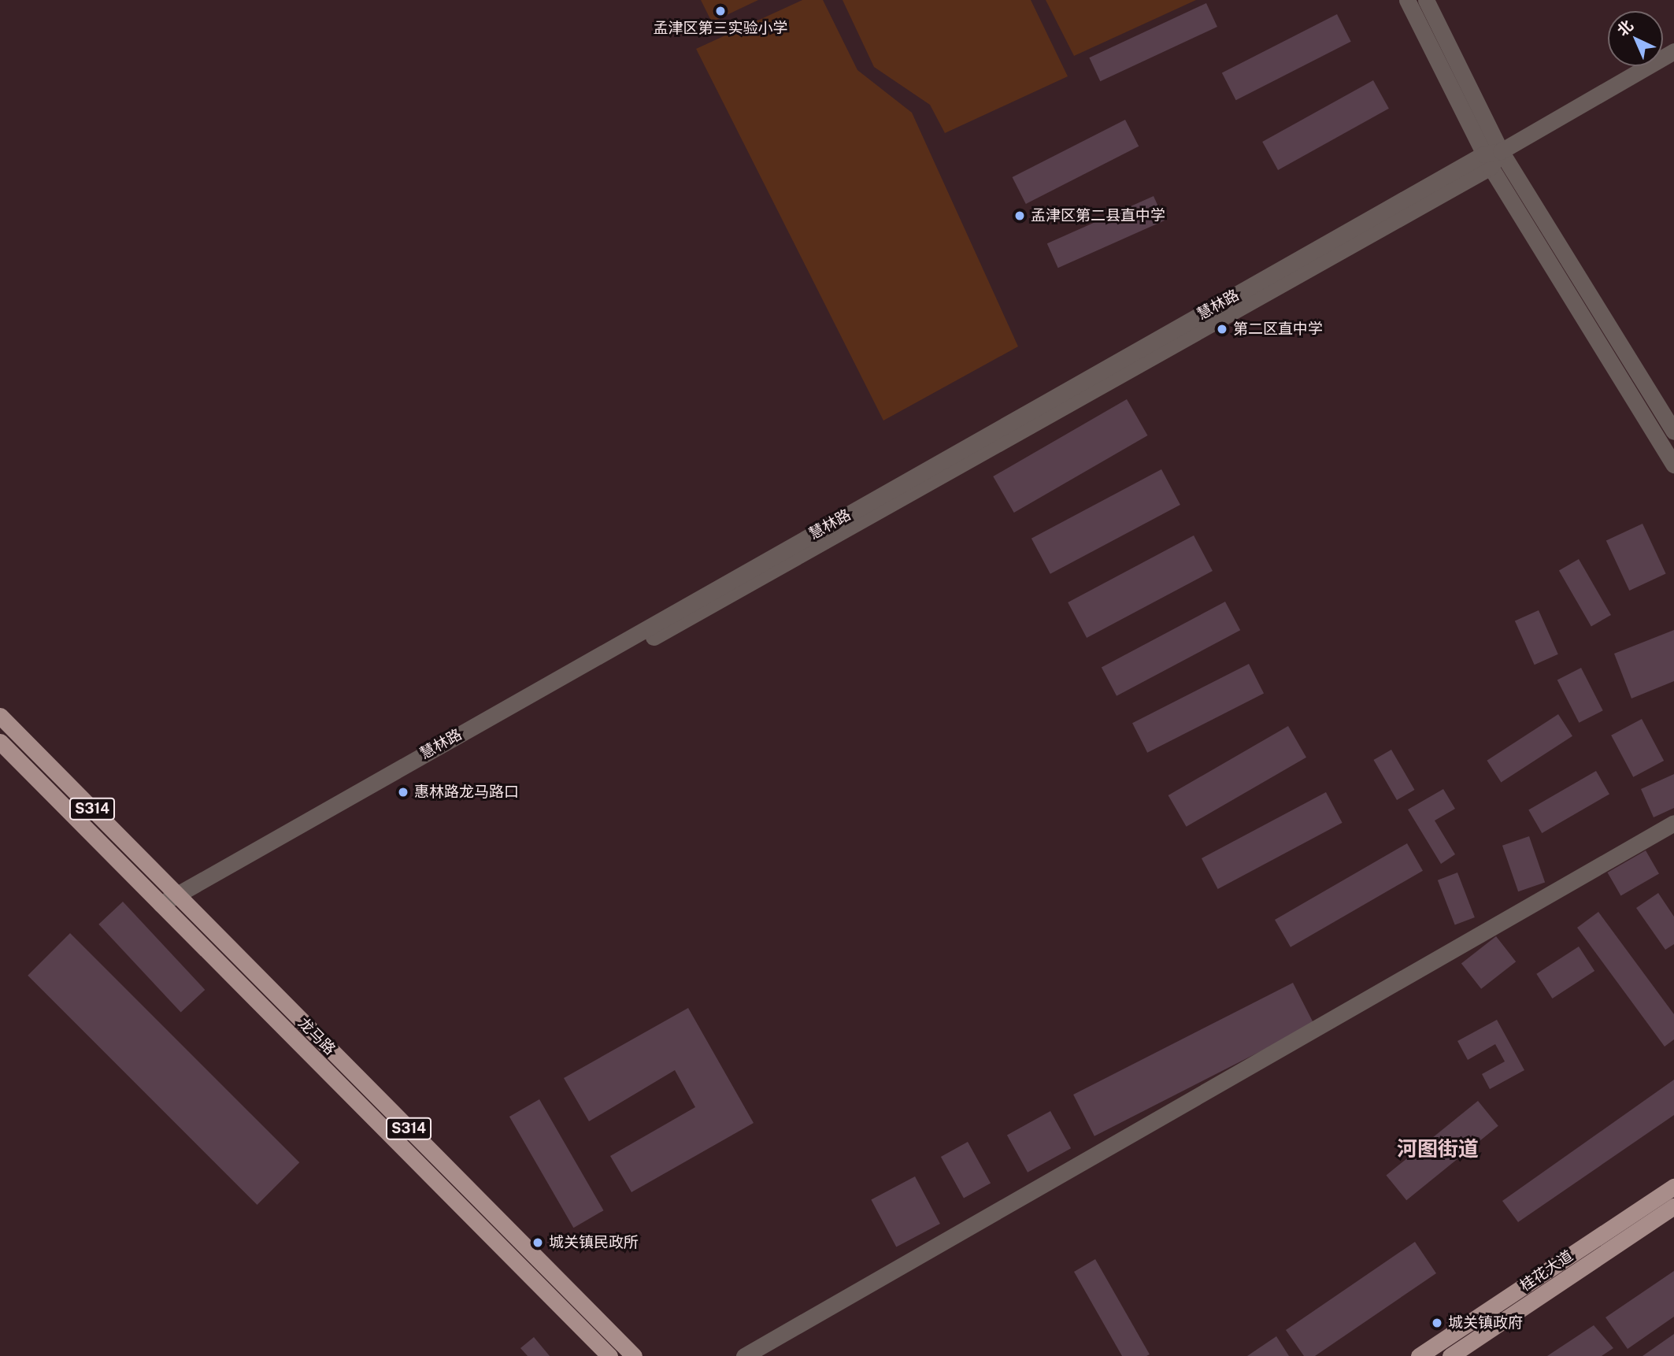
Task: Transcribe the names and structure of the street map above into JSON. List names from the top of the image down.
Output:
{
  "streets": {
    "main road": ["S314", "龙马路", "桂花大道"],
    "street": ["慧林路"]
  },
  "crossings": [
    ["慧林路", "龙马路"]
  ],
  "districts": ["河图街道"],
  "places": [
    "孟津区第三实验小学",
    "孟津区第二县直中学",
    "第二区直中学",
    "惠林路龙马路口",
    "城关镇民政所",
    "城关镇政府"
  ],
  "north": "top left"
}
